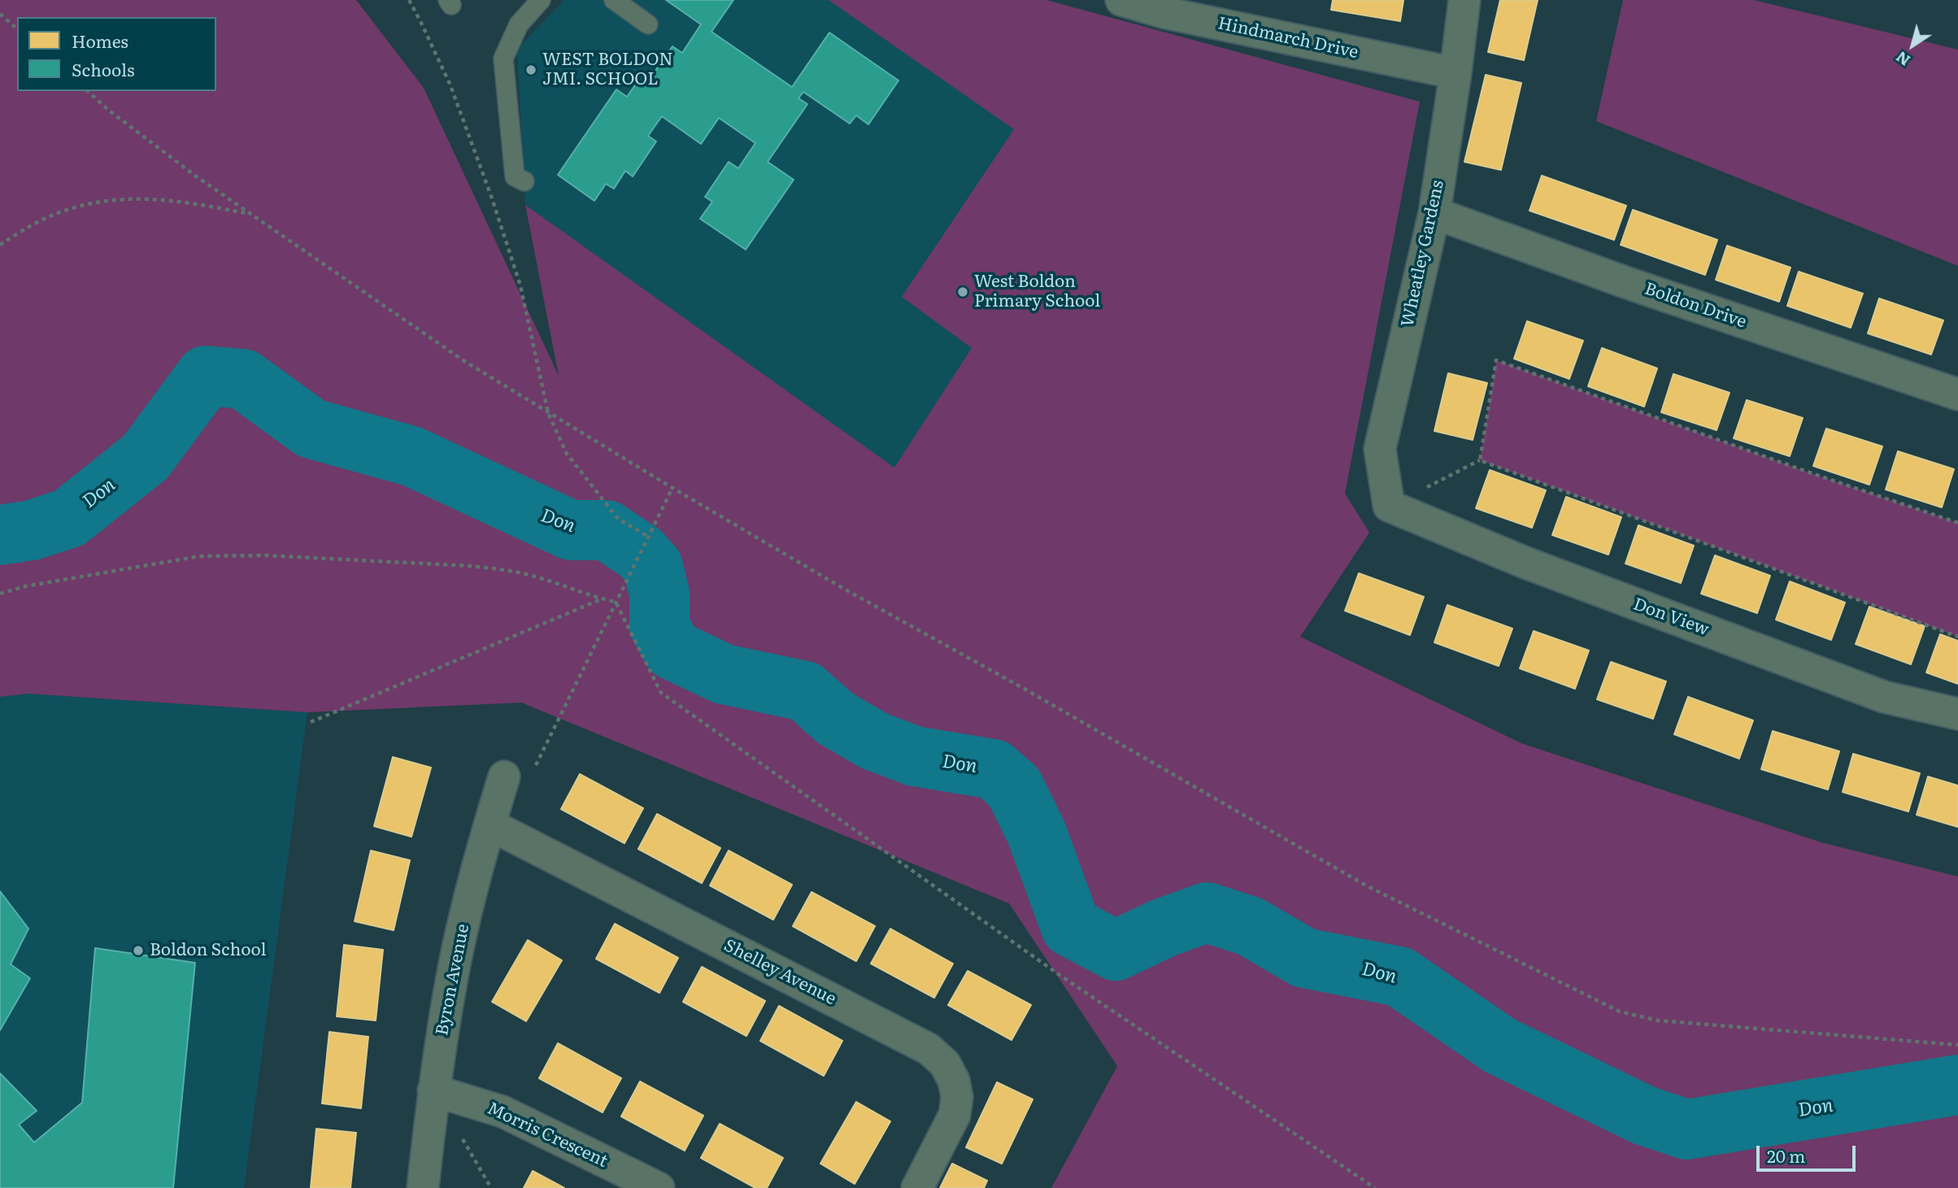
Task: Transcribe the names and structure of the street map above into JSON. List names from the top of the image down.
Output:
{
  "streets": {
    "street": [
      "Hindmarch Drive",
      "Wheatley Gardens",
      "Boldon Drive",
      "Don View",
      "Shelley Avenue",
      "Byron Avenue",
      "Morris Crescent"
    ]
  },
  "crossings": [
    ["Hindmarch Drive", "Wheatley Gardens"],
    ["Wheatley Gardens", "Boldon Drive"],
    ["Wheatley Gardens", "Don View"],
    ["Shelley Avenue", "Byron Avenue"],
    ["Byron Avenue", "Morris Crescent"]
  ],
  "water": ["Don"],
  "places": ["WEST BOLDON JMI. SCHOOL", "West Boldon Primary School", "Boldon School"],
  "legend": ["Homes", "Schools"],
  "scale_bar": "20 m",
  "north": "bottom left"
}
